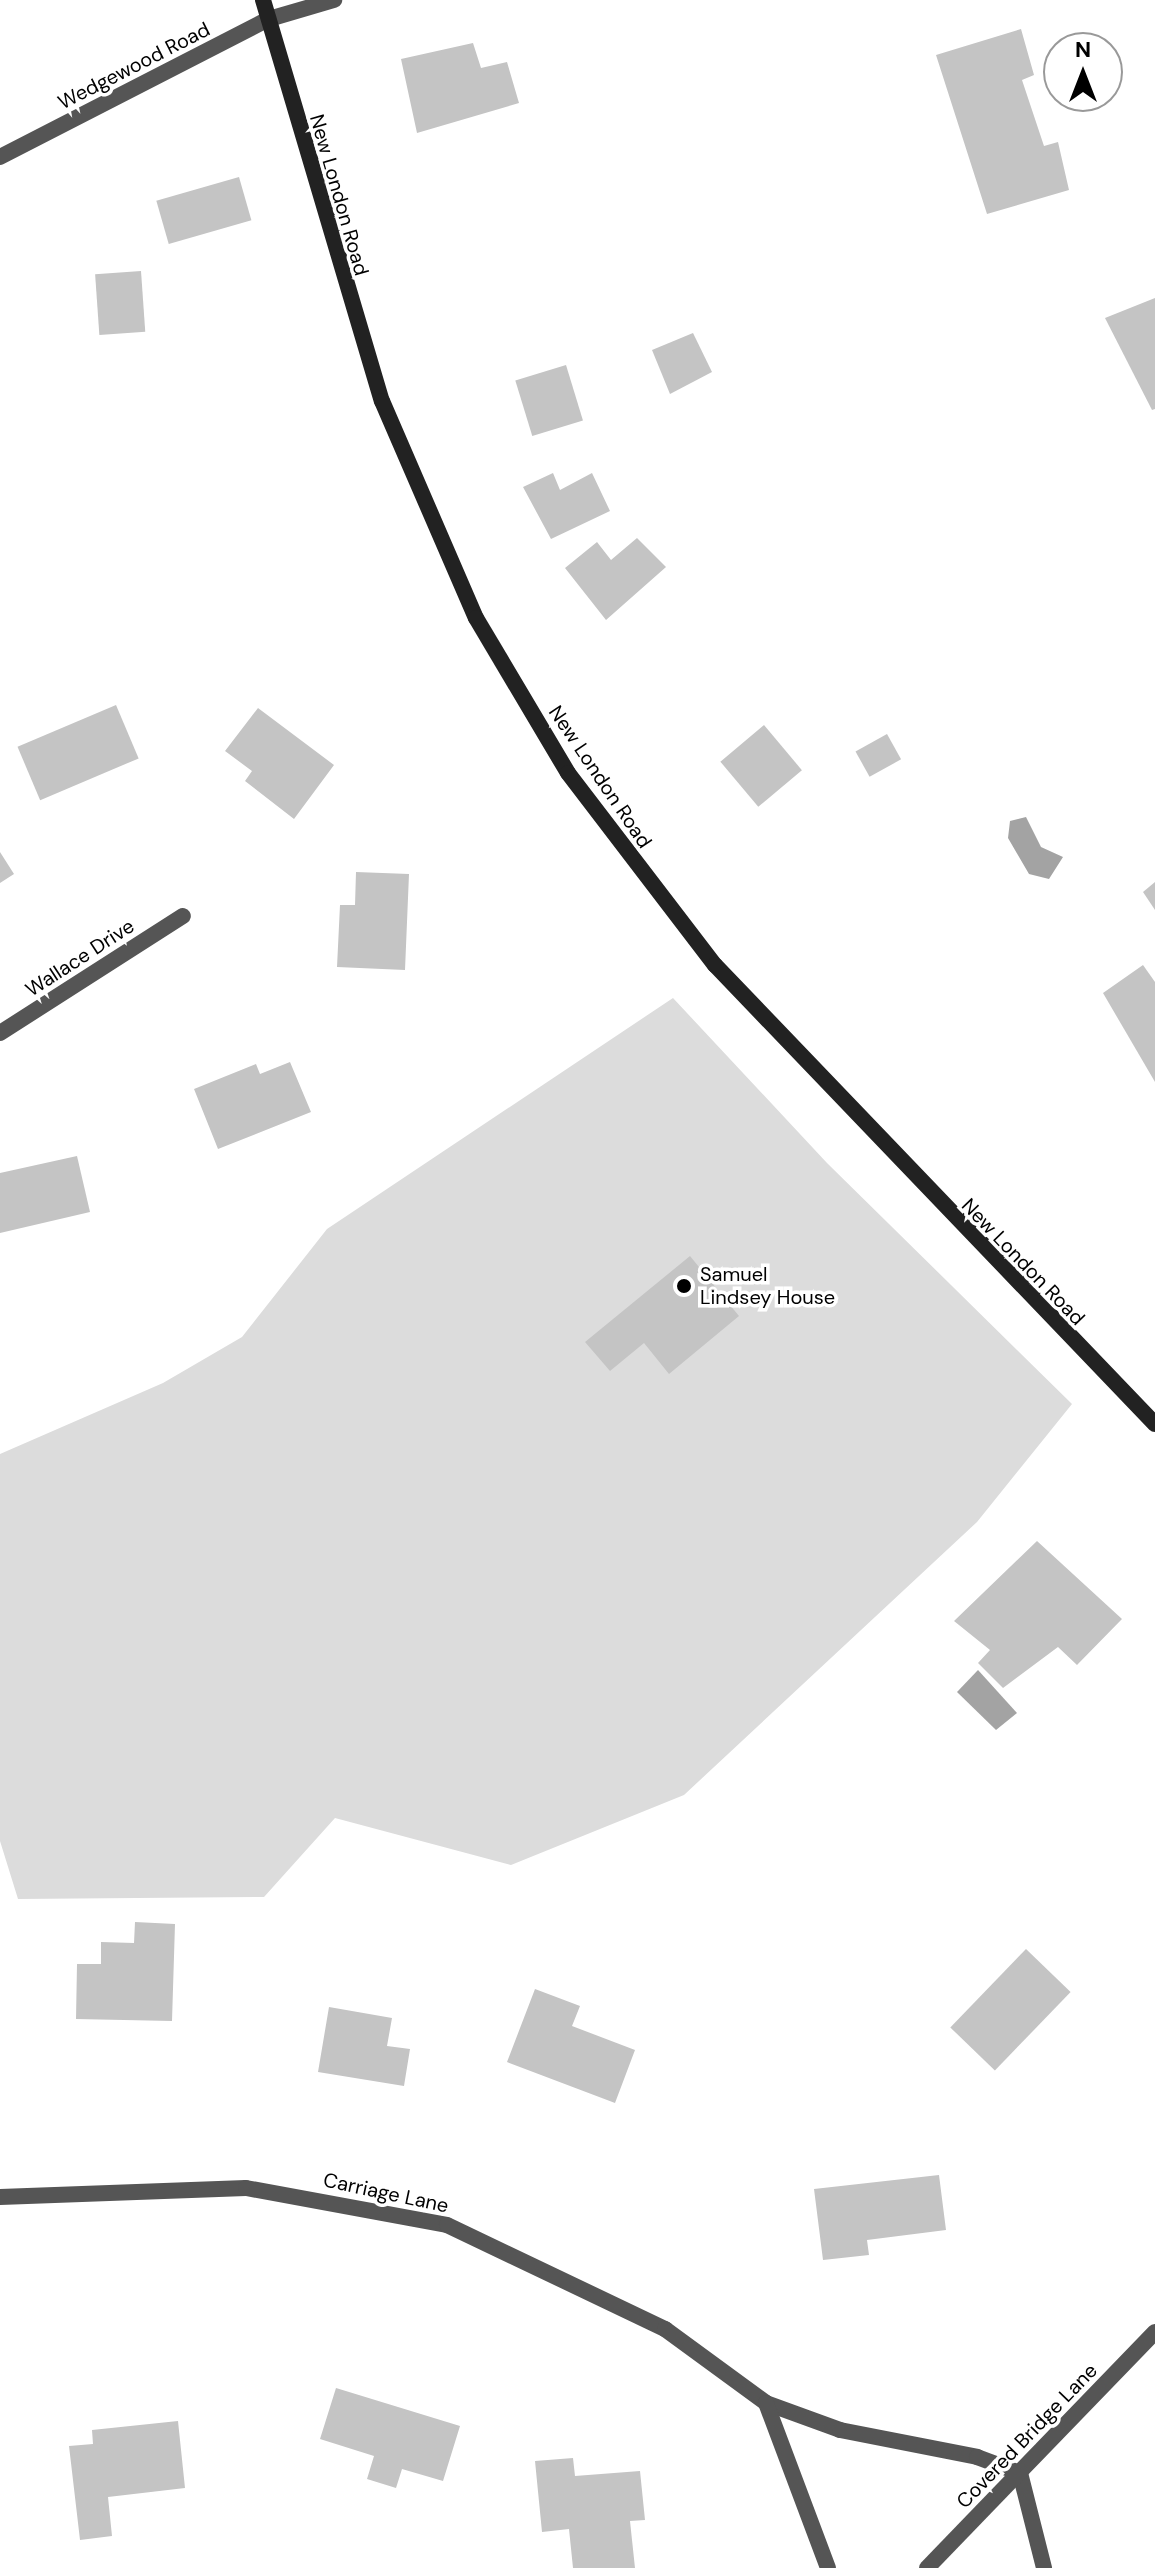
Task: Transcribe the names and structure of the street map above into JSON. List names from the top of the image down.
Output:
{
  "streets": {
    "main road": ["New London Road"],
    "street": [
      "Wedgewood Road",
      "Wallace Drive",
      "Carriage Lane",
      "Covered Bridge Lane"
    ]
  },
  "crossings": [
    ["Wedgewood Road", "New London Road"],
    ["Carriage Lane", "Covered Bridge Lane"]
  ],
  "places": ["Samuel Lindsey House"],
  "north": "top"
}
